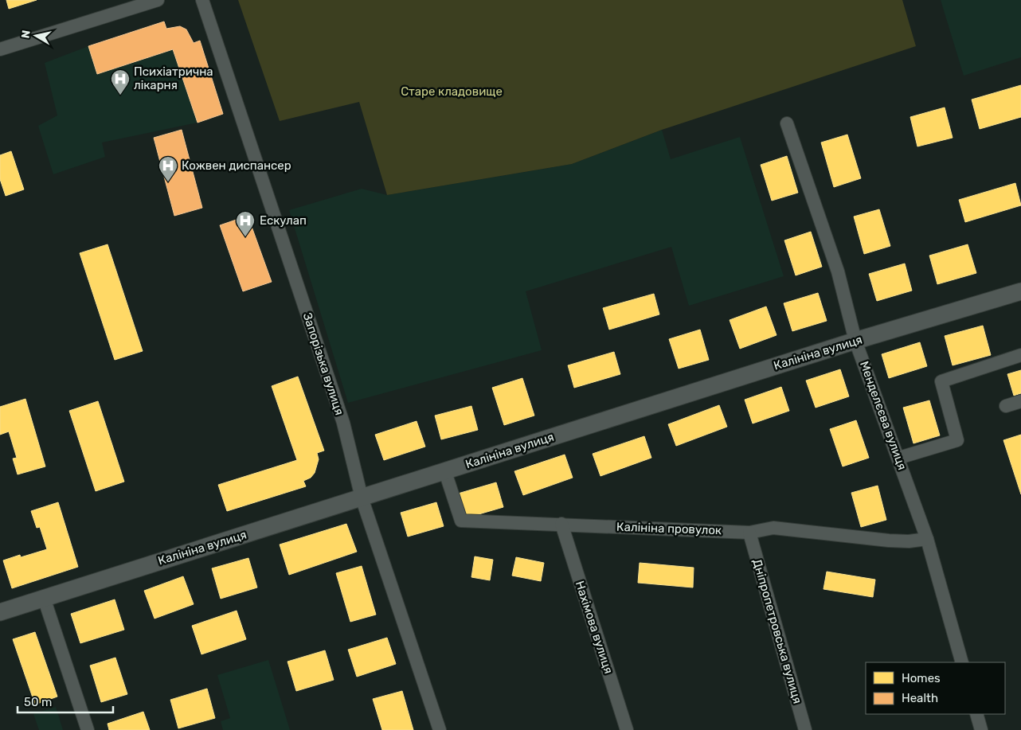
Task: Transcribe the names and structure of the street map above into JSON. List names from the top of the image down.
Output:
{
  "streets": {
    "street": [
      "Калініна вулиця",
      "Запорізька вулиця",
      "Менделєєва вулиця",
      "Калініна провулок",
      "Нахімова вулиця",
      "Дніпропетровська вулиця"
    ]
  },
  "crossings": [
    ["Калініна вулиця", "Запорізька вулиця"],
    ["Калініна вулиця", "Менделєєва вулиця"],
    ["Калініна вулиця", "Калініна провулок"],
    ["Менделєєва вулиця", "Калініна провулок"],
    ["Калініна провулок", "Нахімова вулиця"],
    ["Калініна провулок", "Дніпропетровська вулиця"]
  ],
  "parks": ["Старе кладовище"],
  "places": {
    "hospital": ["Психіатрична лікарня", "Кожвен диспансер", "Ескулап"]
  },
  "legend": ["Homes", "Health"],
  "scale_bar": "50 m",
  "north": "left"
}
